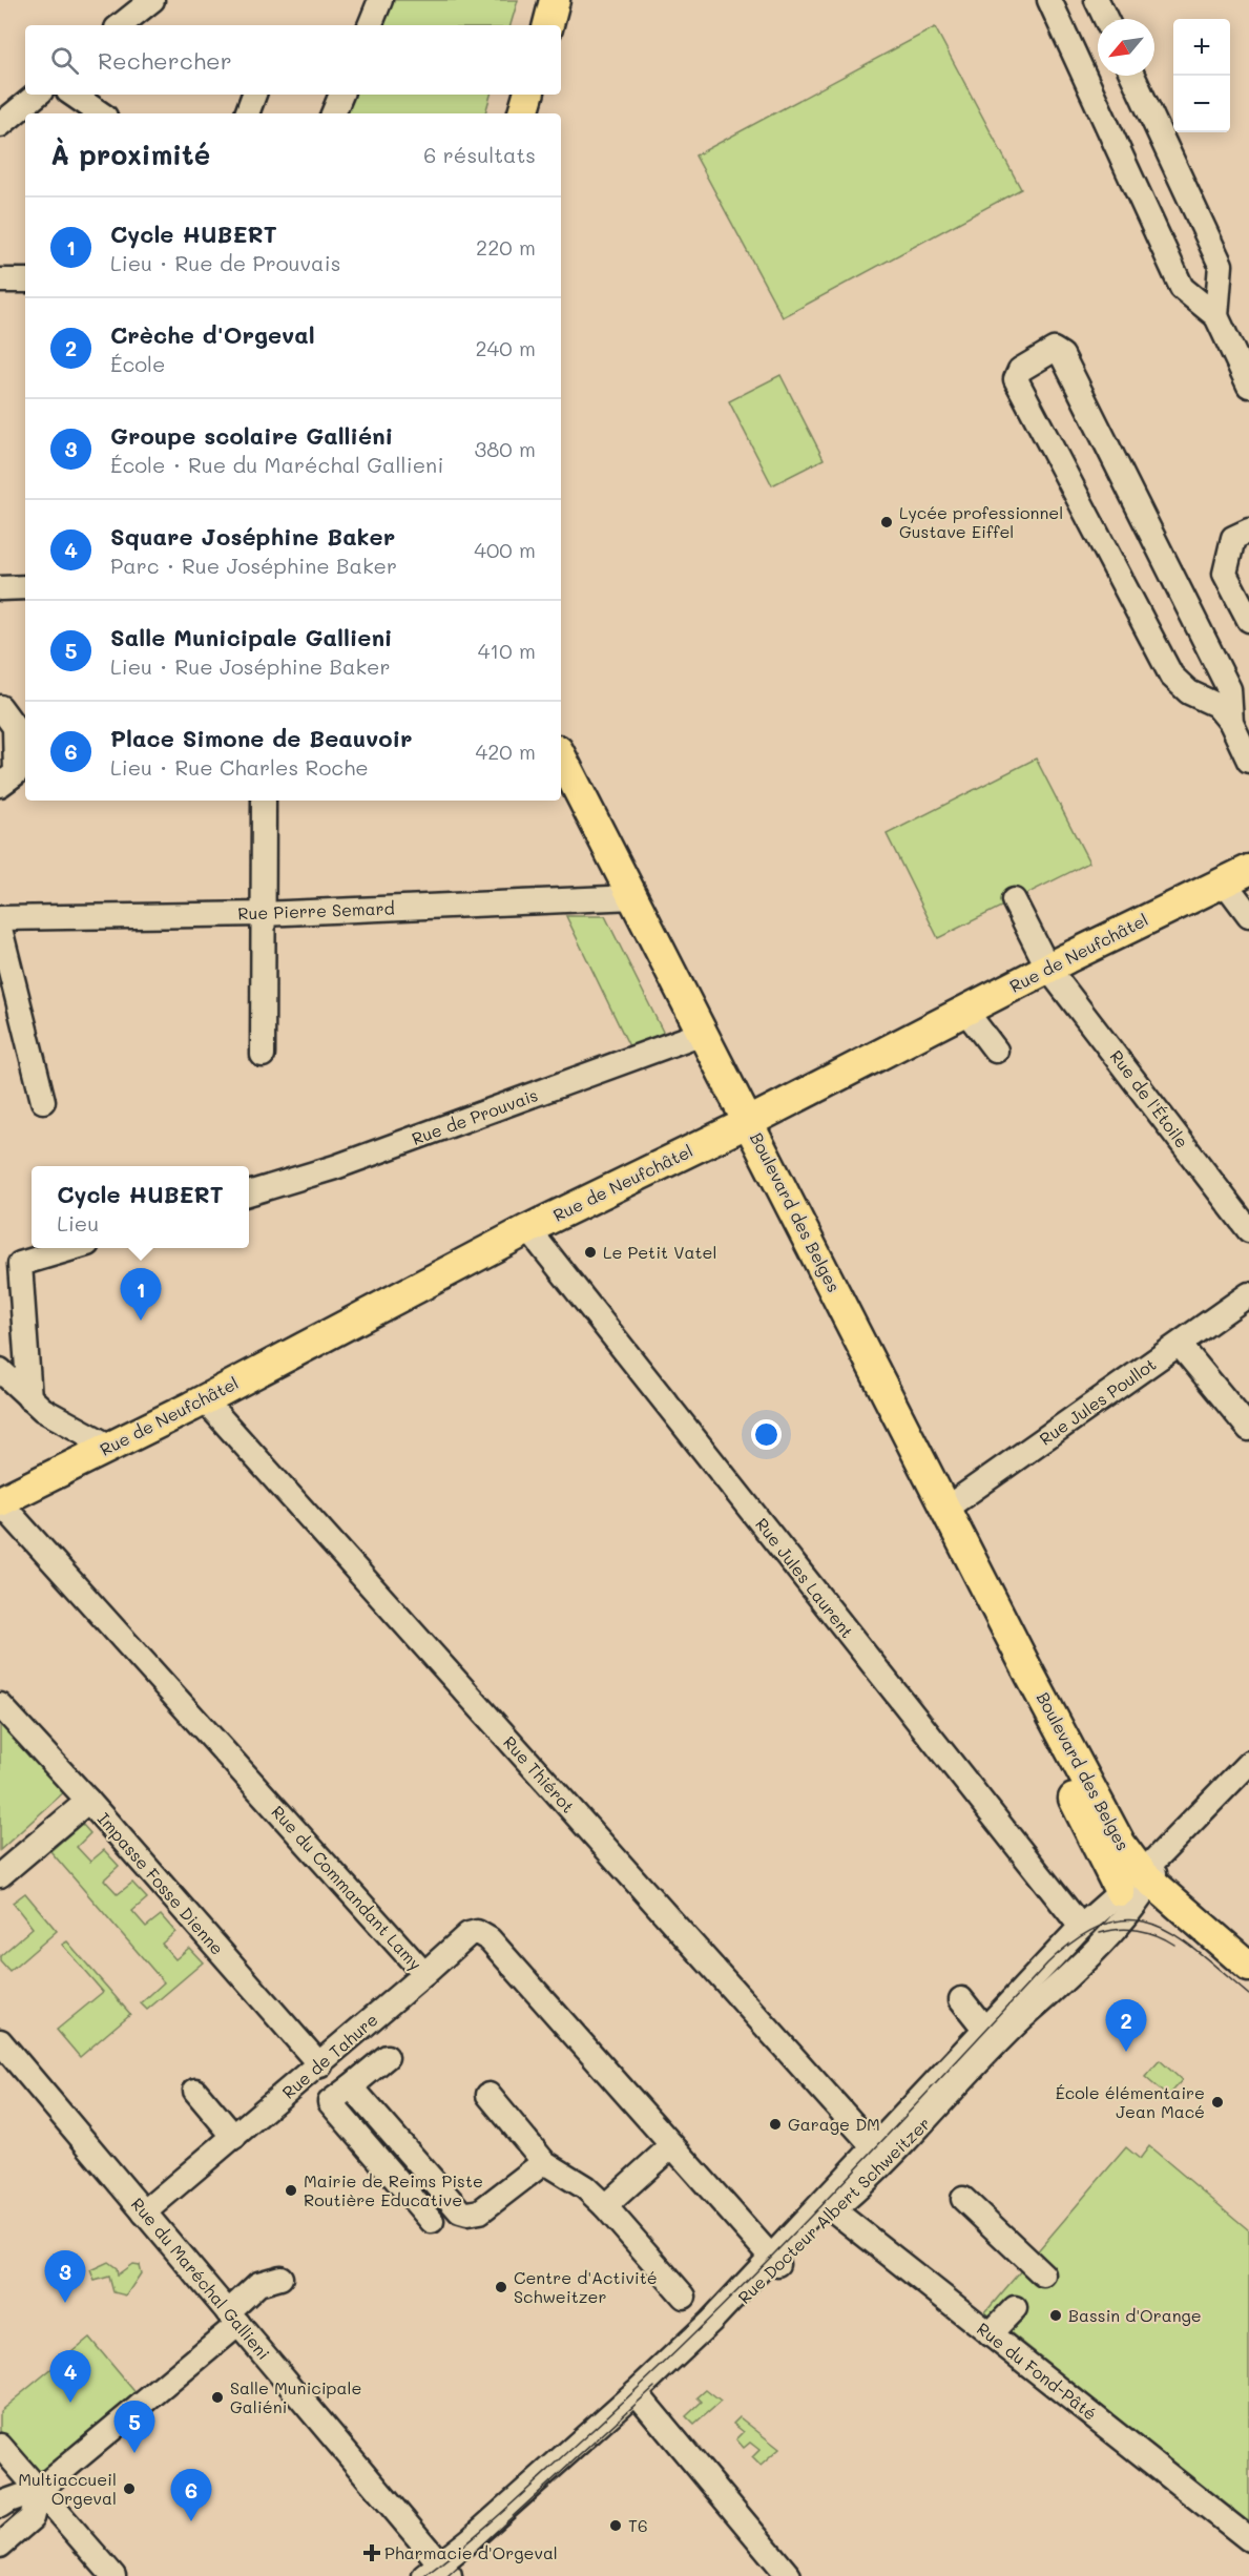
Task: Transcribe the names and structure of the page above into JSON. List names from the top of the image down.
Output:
{
  "streets": {
    "main road": ["Rue de Neufchâtel", "Boulevard des Belges"],
    "street": [
      "Rue Pierre Semard",
      "Rue de l'Étoile",
      "Rue de Prouvais",
      "Rue Jules Poullot",
      "Rue Jules Laurent",
      "Rue Thiérot",
      "Impasse Fosse Dienne",
      "Rue du Commandant Lamy",
      "Rue de Tahure",
      "Rue Docteur Albert Schweitzer",
      "Rue du Maréchal Gallieni",
      "Rue du Fond-Pâté"
    ]
  },
  "crossings": [
    ["Rue Pierre Semard", "Boulevard des Belges"],
    ["Rue de Neufchâtel", "Rue de l'Étoile"],
    ["Rue de Neufchâtel", "Boulevard des Belges"],
    ["Rue de Neufchâtel", "Rue Jules Laurent"],
    ["Rue de Neufchâtel", "Rue Thiérot"],
    ["Rue de Neufchâtel", "Rue du Commandant Lamy"],
    ["Rue de Prouvais", "Boulevard des Belges"],
    ["Boulevard des Belges", "Rue Jules Poullot"],
    ["Boulevard des Belges", "Rue Docteur Albert Schweitzer"],
    ["Rue Jules Laurent", "Rue Docteur Albert Schweitzer"],
    ["Rue Thiérot", "Rue Docteur Albert Schweitzer"],
    ["Impasse Fosse Dienne", "Rue de Tahure"],
    ["Rue du Commandant Lamy", "Rue de Tahure"],
    ["Rue du Commandant Lamy", "Rue Docteur Albert Schweitzer"],
    ["Rue de Tahure", "Rue du Maréchal Gallieni"],
    ["Rue Docteur Albert Schweitzer", "Rue du Maréchal Gallieni"],
    ["Rue Docteur Albert Schweitzer", "Rue du Fond-Pâté"]
  ],
  "places": {
    "other": [
      "Lycée professionnel Gustave Eiffel",
      "Le Petit Vatel",
      "École élémentaire Jean Macé",
      "Garage DM",
      "Mairie de Reims Piste Routière Educative",
      "Centre d'Activité Schweitzer",
      "Bassin d'Orange",
      "Salle Municipale Galiéni",
      "Multiaccueil Orgeval",
      "T6"
    ],
    "health": ["Pharmacie d'Orgeval"]
  },
  "north": "bottom left",
  "page": {
    "map_buttons": ["+", "−"],
    "search": "Rechercher",
    "heading": ["À proximité", "6 résultats"],
    "list": [
      {
        "mark": "1",
        "name": "Cycle HUBERT",
        "note": "Lieu · Rue de Prouvais",
        "value": "220 m"
      },
      {
        "mark": "2",
        "name": "Crèche d'Orgeval",
        "note": "École",
        "value": "240 m"
      },
      {
        "mark": "3",
        "name": "Groupe scolaire Galliéni",
        "note": "École · Rue du Maréchal Gallieni",
        "value": "380 m"
      },
      {
        "mark": "4",
        "name": "Square Joséphine Baker",
        "note": "Parc · Rue Joséphine Baker",
        "value": "400 m"
      },
      {
        "mark": "5",
        "name": "Salle Municipale Gallieni",
        "note": "Lieu · Rue Joséphine Baker",
        "value": "410 m"
      },
      {
        "mark": "6",
        "name": "Place Simone de Beauvoir",
        "note": "Lieu · Rue Charles Roche",
        "value": "420 m"
      }
    ],
    "popup": ["Cycle HUBERT", "Lieu"],
    "pins": [
      "1",
      "2",
      "3",
      "4",
      "5",
      "6"
    ]
  }
}
